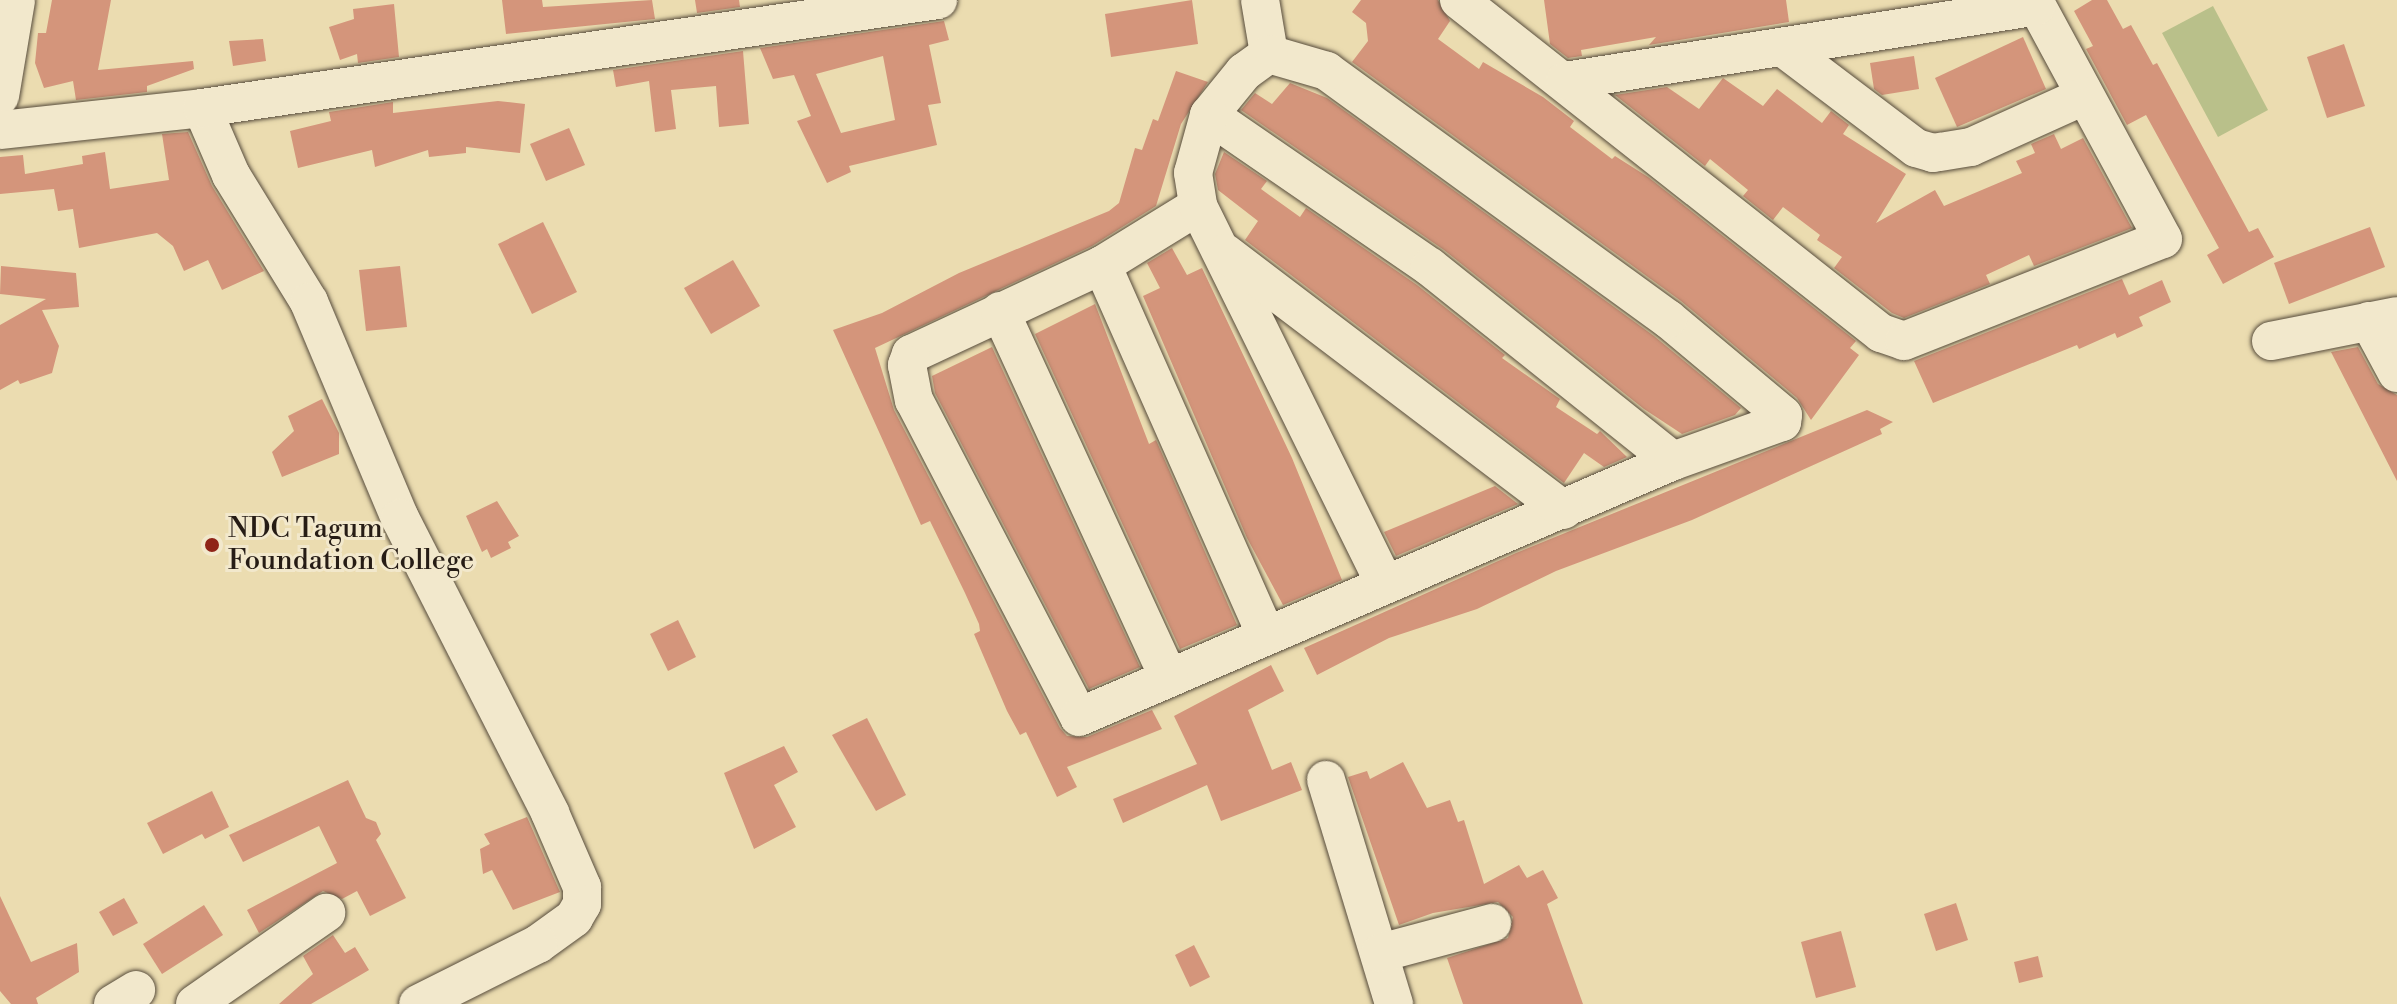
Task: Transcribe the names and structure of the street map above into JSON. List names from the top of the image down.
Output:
{
  "places": ["NDC Tagum Foundation College"]
}
